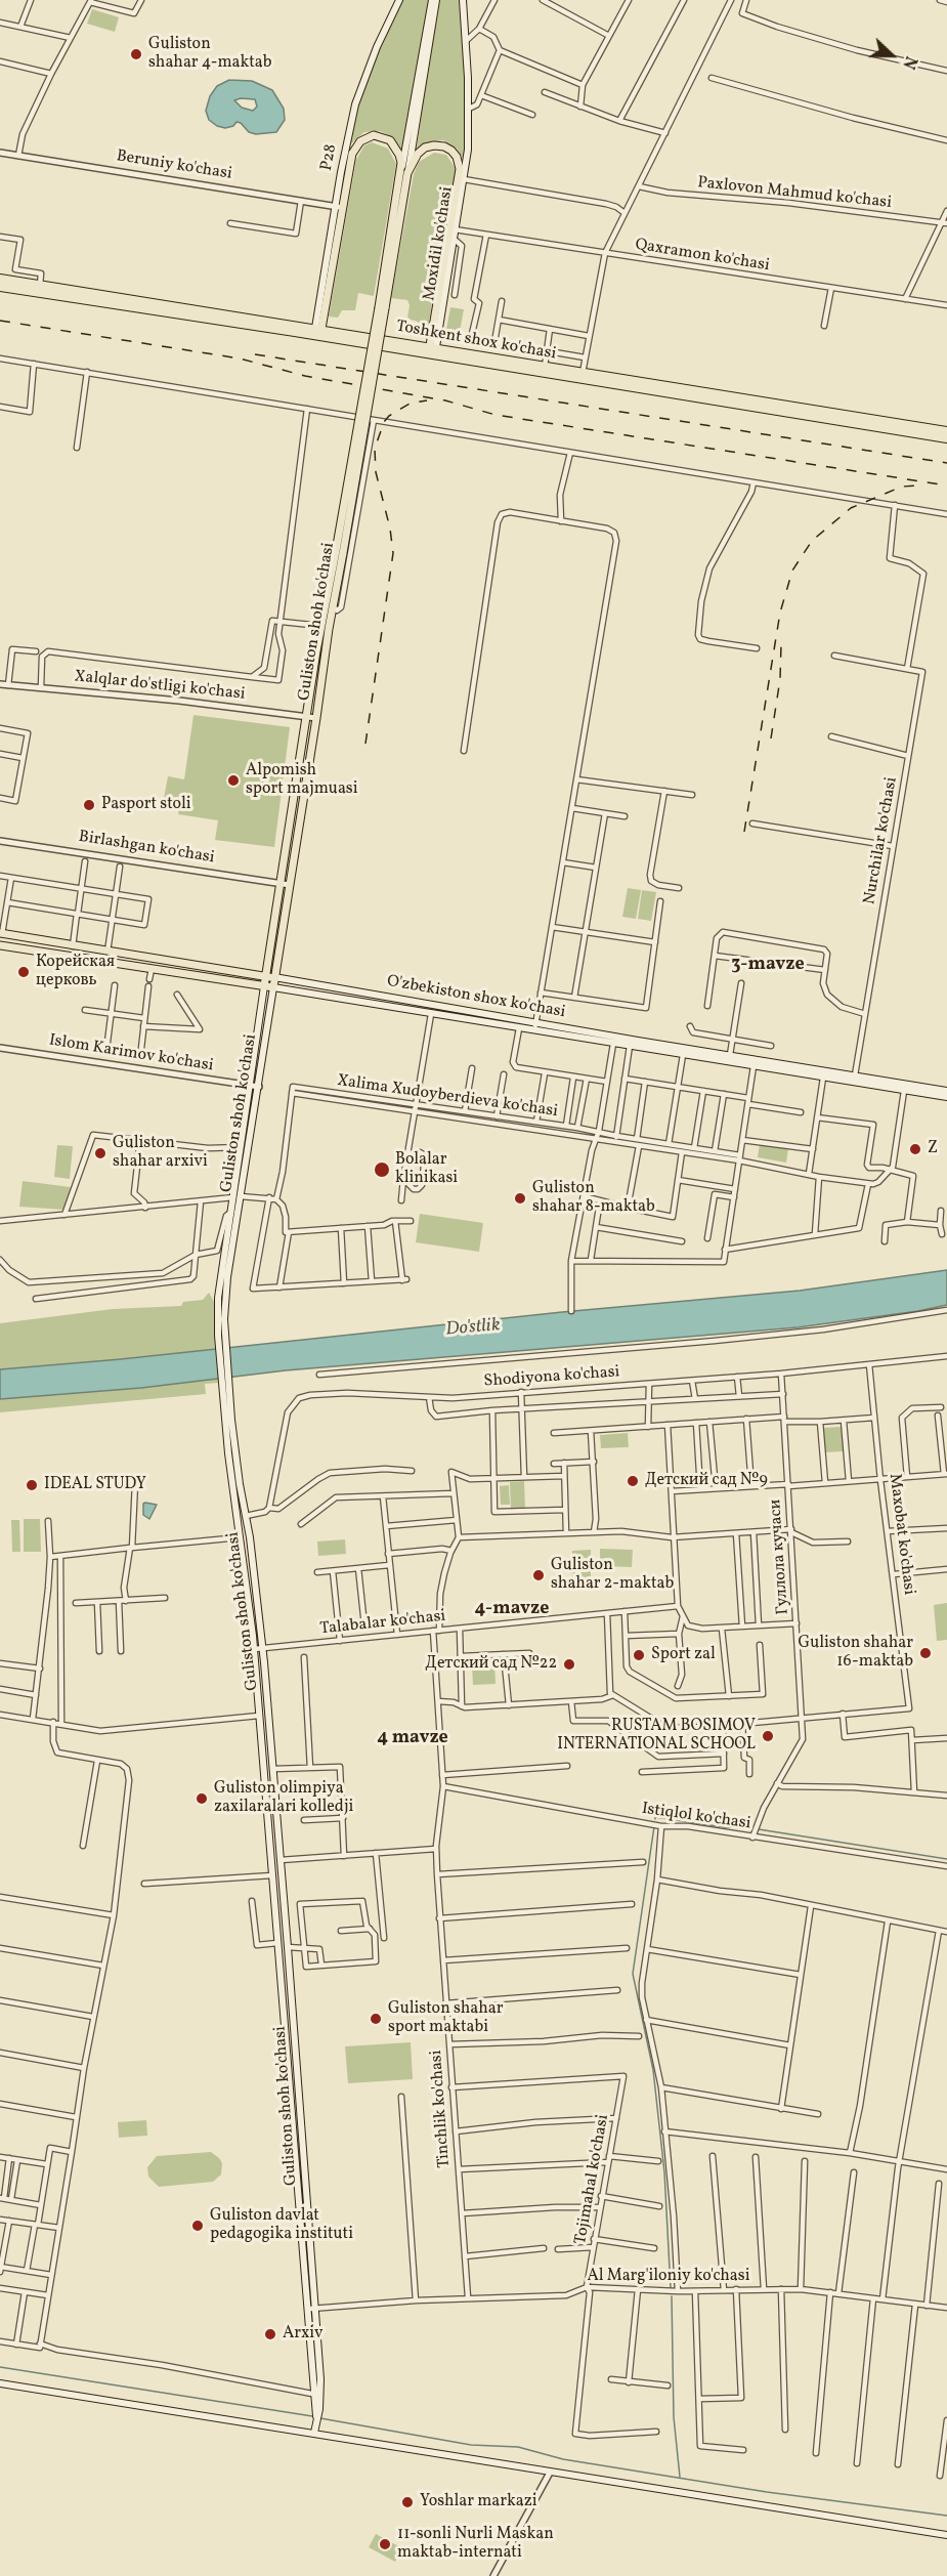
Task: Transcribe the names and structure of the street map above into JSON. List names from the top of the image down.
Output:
{
  "streets": {
    "highway": ["Toshkent shox ko'chasi"],
    "main road": [
      "Р28",
      "Moxidil ko'chasi",
      "Guliston shoh ko'chasi",
      "O'zbekiston shox ko'chasi"
    ],
    "street": [
      "Beruniy ko'chasi",
      "Paxlovon Mahmud ko'chasi",
      "Qaxramon ko'chasi",
      "Xalqlar do'stligi ko'chasi",
      "Nurchilar ko'chasi",
      "Birlashgan ko'chasi",
      "Islom Karimov ko'chasi",
      "Xalima Xudoyberdieva ko'chasi",
      "Shodiyona ko'chasi",
      "Maxobat ko'chasi",
      "Гуллола кучаси",
      "Talabalar ko'chasi",
      "Istiqlol ko'chasi",
      "Tinchlik ko'chasi",
      "Tojimahal ko'chasi",
      "Al Marg'iloniy ko'chasi"
    ]
  },
  "crossings": [
    ["Р28", "Beruniy ko'chasi"],
    ["Р28", "Guliston shoh ko'chasi"],
    ["Beruniy ko'chasi", "Guliston shoh ko'chasi"],
    ["Moxidil ko'chasi", "Qaxramon ko'chasi"],
    ["Moxidil ko'chasi", "Toshkent shox ko'chasi"],
    ["Moxidil ko'chasi", "Guliston shoh ko'chasi"],
    ["Toshkent shox ko'chasi", "Guliston shoh ko'chasi"],
    ["Guliston shoh ko'chasi", "Xalqlar do'stligi ko'chasi"],
    ["Guliston shoh ko'chasi", "Birlashgan ko'chasi"],
    ["Guliston shoh ko'chasi", "O'zbekiston shox ko'chasi"],
    ["Guliston shoh ko'chasi", "Islom Karimov ko'chasi"],
    ["Guliston shoh ko'chasi", "Talabalar ko'chasi"],
    ["Guliston shoh ko'chasi", "Al Marg'iloniy ko'chasi"],
    ["Nurchilar ko'chasi", "O'zbekiston shox ko'chasi"],
    ["Shodiyona ko'chasi", "Maxobat ko'chasi"],
    ["Shodiyona ko'chasi", "Гуллола кучаси"],
    ["Talabalar ko'chasi", "Tinchlik ko'chasi"],
    ["Istiqlol ko'chasi", "Tinchlik ko'chasi"],
    ["Tinchlik ko'chasi", "Tojimahal ko'chasi"],
    ["Tinchlik ko'chasi", "Al Marg'iloniy ko'chasi"],
    ["Tojimahal ko'chasi", "Al Marg'iloniy ko'chasi"]
  ],
  "districts": ["3-mavze", "4-mavze", "4 mavze"],
  "water": ["Do'stlik"],
  "places": [
    "Guliston shahar 4-maktab",
    "Alpomish sport majmuasi",
    "Pasport stoli",
    "Корейская церковь",
    "Z",
    "Guliston shahar arxivi",
    "Bolalar klinikasi",
    "Guliston shahar 8-maktab",
    "Детский сад №9",
    "IDEAL STUDY",
    "Guliston shahar 2-maktab",
    "Guliston shahar 16-maktab",
    "Sport zal",
    "Детский сад №22",
    "RUSTAM BOSIMOV INTERNATIONAL SCHOOL",
    "Guliston olimpiya zaxilaralari kolledji",
    "Guliston shahar sport maktabi",
    "Guliston davlat pedagogika instituti",
    "Arxiv",
    "Yoshlar markazi",
    "11-sonli Nurli Maskan maktab-internati"
  ],
  "north": "right"
}
